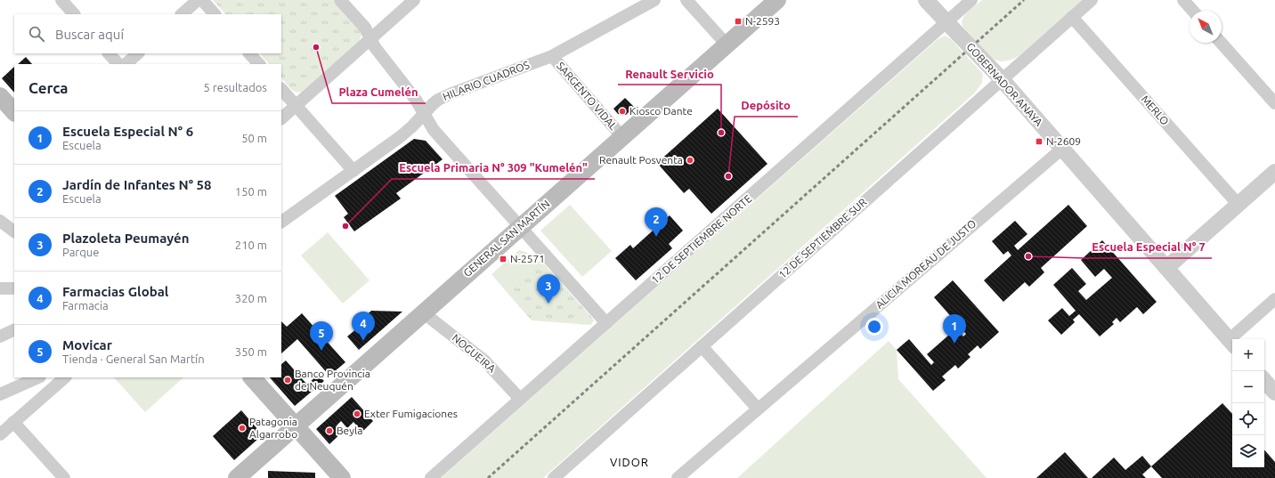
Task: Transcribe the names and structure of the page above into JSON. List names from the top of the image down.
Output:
{
  "streets": {
    "main road": ["GENERAL SAN MARTÍN"],
    "street": [
      "HILARIO CUADROS",
      "GOBERNADOR ANAYA",
      "SARGENTO VIDAL",
      "MERLO",
      "12 DE SEPTIEMBRE SUR",
      "12 DE SEPTIEMBRE NORTE",
      "ALICIA MOREAU DE JUSTO",
      "NOGUEIRA"
    ]
  },
  "crossings": [
    ["HILARIO CUADROS", "SARGENTO VIDAL"],
    ["GOBERNADOR ANAYA", "12 DE SEPTIEMBRE SUR"],
    ["GOBERNADOR ANAYA", "12 DE SEPTIEMBRE NORTE"],
    ["GOBERNADOR ANAYA", "ALICIA MOREAU DE JUSTO"],
    ["SARGENTO VIDAL", "GENERAL SAN MARTÍN"],
    ["MERLO", "12 DE SEPTIEMBRE SUR"],
    ["GENERAL SAN MARTÍN", "NOGUEIRA"],
    ["12 DE SEPTIEMBRE NORTE", "NOGUEIRA"]
  ],
  "districts": ["VIDOR"],
  "places": {
    "transit": ["N-2593", "N-2609", "N-2571"],
    "other": [
      "Plaza Cumelén",
      "Kiosco Dante",
      "Renault Servicio",
      "Renault Posventa",
      "Depósito",
      "Escuela Primaria N° 309 \"Kumelén\"",
      "Escuela Especial N° 7",
      "Banco Provincia de Neuquén",
      "Exter Fumigaciones",
      "Patagonia Algarrobo",
      "Beyla"
    ]
  },
  "north": "top left",
  "page": {
    "search": "Buscar aquí",
    "heading": ["Cerca", "5 resultados"],
    "list": [
      {
        "mark": "1",
        "name": "Escuela Especial N° 6",
        "note": "Escuela",
        "value": "50 m"
      },
      {
        "mark": "2",
        "name": "Jardín de Infantes N° 58",
        "note": "Escuela",
        "value": "150 m"
      },
      {
        "mark": "3",
        "name": "Plazoleta Peumayén",
        "note": "Parque",
        "value": "210 m"
      },
      {
        "mark": "4",
        "name": "Farmacias Global",
        "note": "Farmacia",
        "value": "320 m"
      },
      {
        "mark": "5",
        "name": "Movicar",
        "note": "Tienda · General San Martín",
        "value": "350 m"
      }
    ],
    "pins": [
      "2",
      "3",
      "4",
      "1",
      "5"
    ],
    "map_buttons": ["+", "−"]
  }
}
